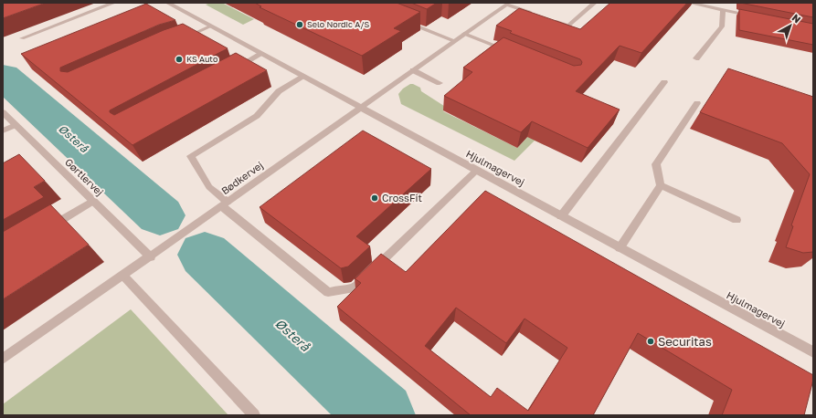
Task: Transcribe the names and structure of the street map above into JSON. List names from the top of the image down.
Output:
{
  "streets": {
    "street": ["Hjulmagervej", "Gørtlervej", "Bødkervej"]
  },
  "crossings": [
    ["Hjulmagervej", "Bødkervej"],
    ["Gørtlervej", "Bødkervej"]
  ],
  "water": ["Østerå"],
  "places": [
    "Selo Nordic A/S",
    "KS Auto",
    "CrossFit",
    "Securitas"
  ],
  "north": "top right"
}
